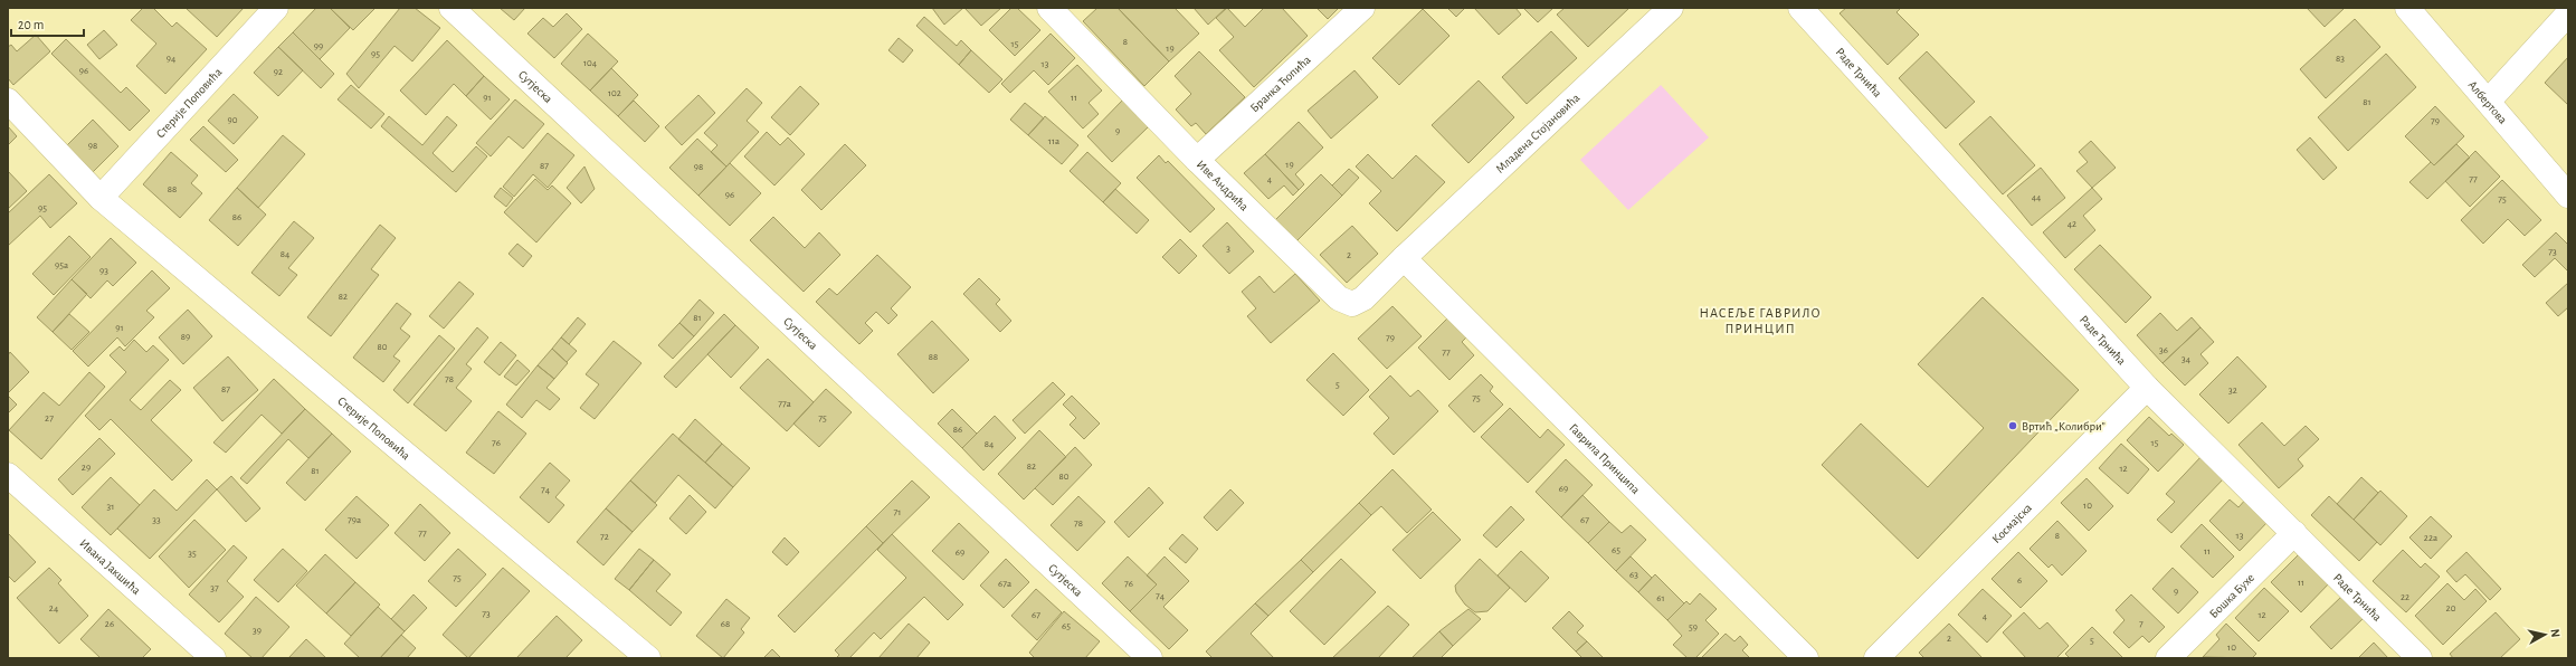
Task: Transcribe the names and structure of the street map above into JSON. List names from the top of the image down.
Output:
{
  "streets": {
    "street": [
      "Раде Трнића",
      "Бранка Ћопића",
      "Сутјеска",
      "Албертова",
      "Стерије Поповића",
      "Младена Стојановића",
      "Иве Андрића",
      "Гаврила Принципа",
      "Космајска",
      "Ивана Јакшића",
      "Бошка Бухе"
    ]
  },
  "crossings": [
    ["Раде Трнића", "Космајска"],
    ["Раде Трнића", "Бошка Бухе"],
    ["Бранка Ћопића", "Иве Андрића"],
    ["Младена Стојановића", "Иве Андрића"],
    ["Младена Стојановића", "Гаврила Принципа"],
    ["Иве Андрића", "Гаврила Принципа"]
  ],
  "districts": ["НАСЕЉЕ ГАВРИЛО ПРИНЦИП"],
  "places": ["Вртић „Колибри”"],
  "house_numbers": [
    "8",
    "15",
    "99",
    "19",
    "95",
    "94",
    "83",
    "104",
    "13",
    "96",
    "92",
    "102",
    "91",
    "11",
    "81",
    "90",
    "79",
    "9",
    "11a",
    "98",
    "19",
    "87",
    "98",
    "4",
    "77",
    "88",
    "96",
    "44",
    "75",
    "95",
    "86",
    "42",
    "3",
    "73",
    "84",
    "2",
    "95a",
    "93",
    "82",
    "81",
    "91",
    "89",
    "79",
    "80",
    "36",
    "77",
    "88",
    "34",
    "78",
    "5",
    "87",
    "32",
    "75",
    "77a",
    "27",
    "75",
    "86",
    "76",
    "15",
    "84",
    "82",
    "29",
    "12",
    "81",
    "80",
    "69",
    "74",
    "10",
    "31",
    "71",
    "33",
    "79a",
    "67",
    "78",
    "77",
    "8",
    "13",
    "72",
    "22a",
    "65",
    "11",
    "69",
    "35",
    "63",
    "75",
    "6",
    "11",
    "67a",
    "76",
    "37",
    "9",
    "74",
    "22",
    "61",
    "24",
    "20",
    "73",
    "67",
    "12",
    "4",
    "26",
    "68",
    "7",
    "65",
    "59",
    "39",
    "2",
    "5",
    "10"
  ],
  "scale_bar": "20 m",
  "north": "right"
}
